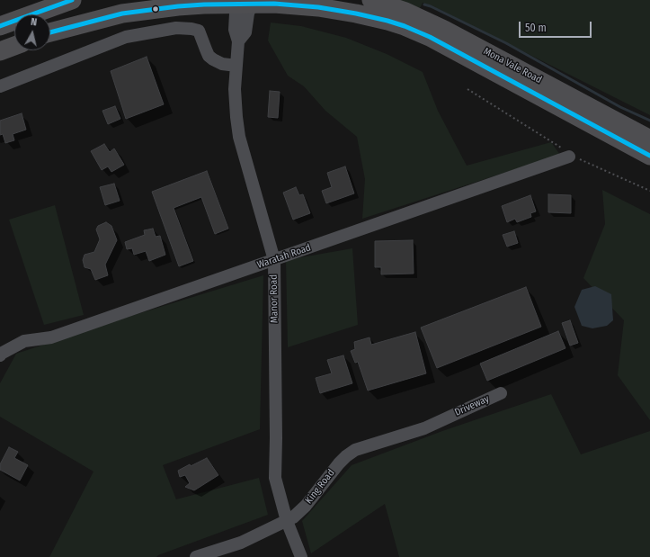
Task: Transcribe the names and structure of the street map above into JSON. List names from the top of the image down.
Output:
{
  "streets": {
    "highway": ["Mona Vale Road"],
    "street": [
      "Waratah Road",
      "Manor Road",
      "Driveway",
      "King Road"
    ]
  },
  "crossings": [
    ["Mona Vale Road", "Manor Road"],
    ["Waratah Road", "Manor Road"],
    ["Manor Road", "King Road"],
    ["Driveway", "King Road"]
  ],
  "scale_bar": "50 m",
  "north": "top"
}
